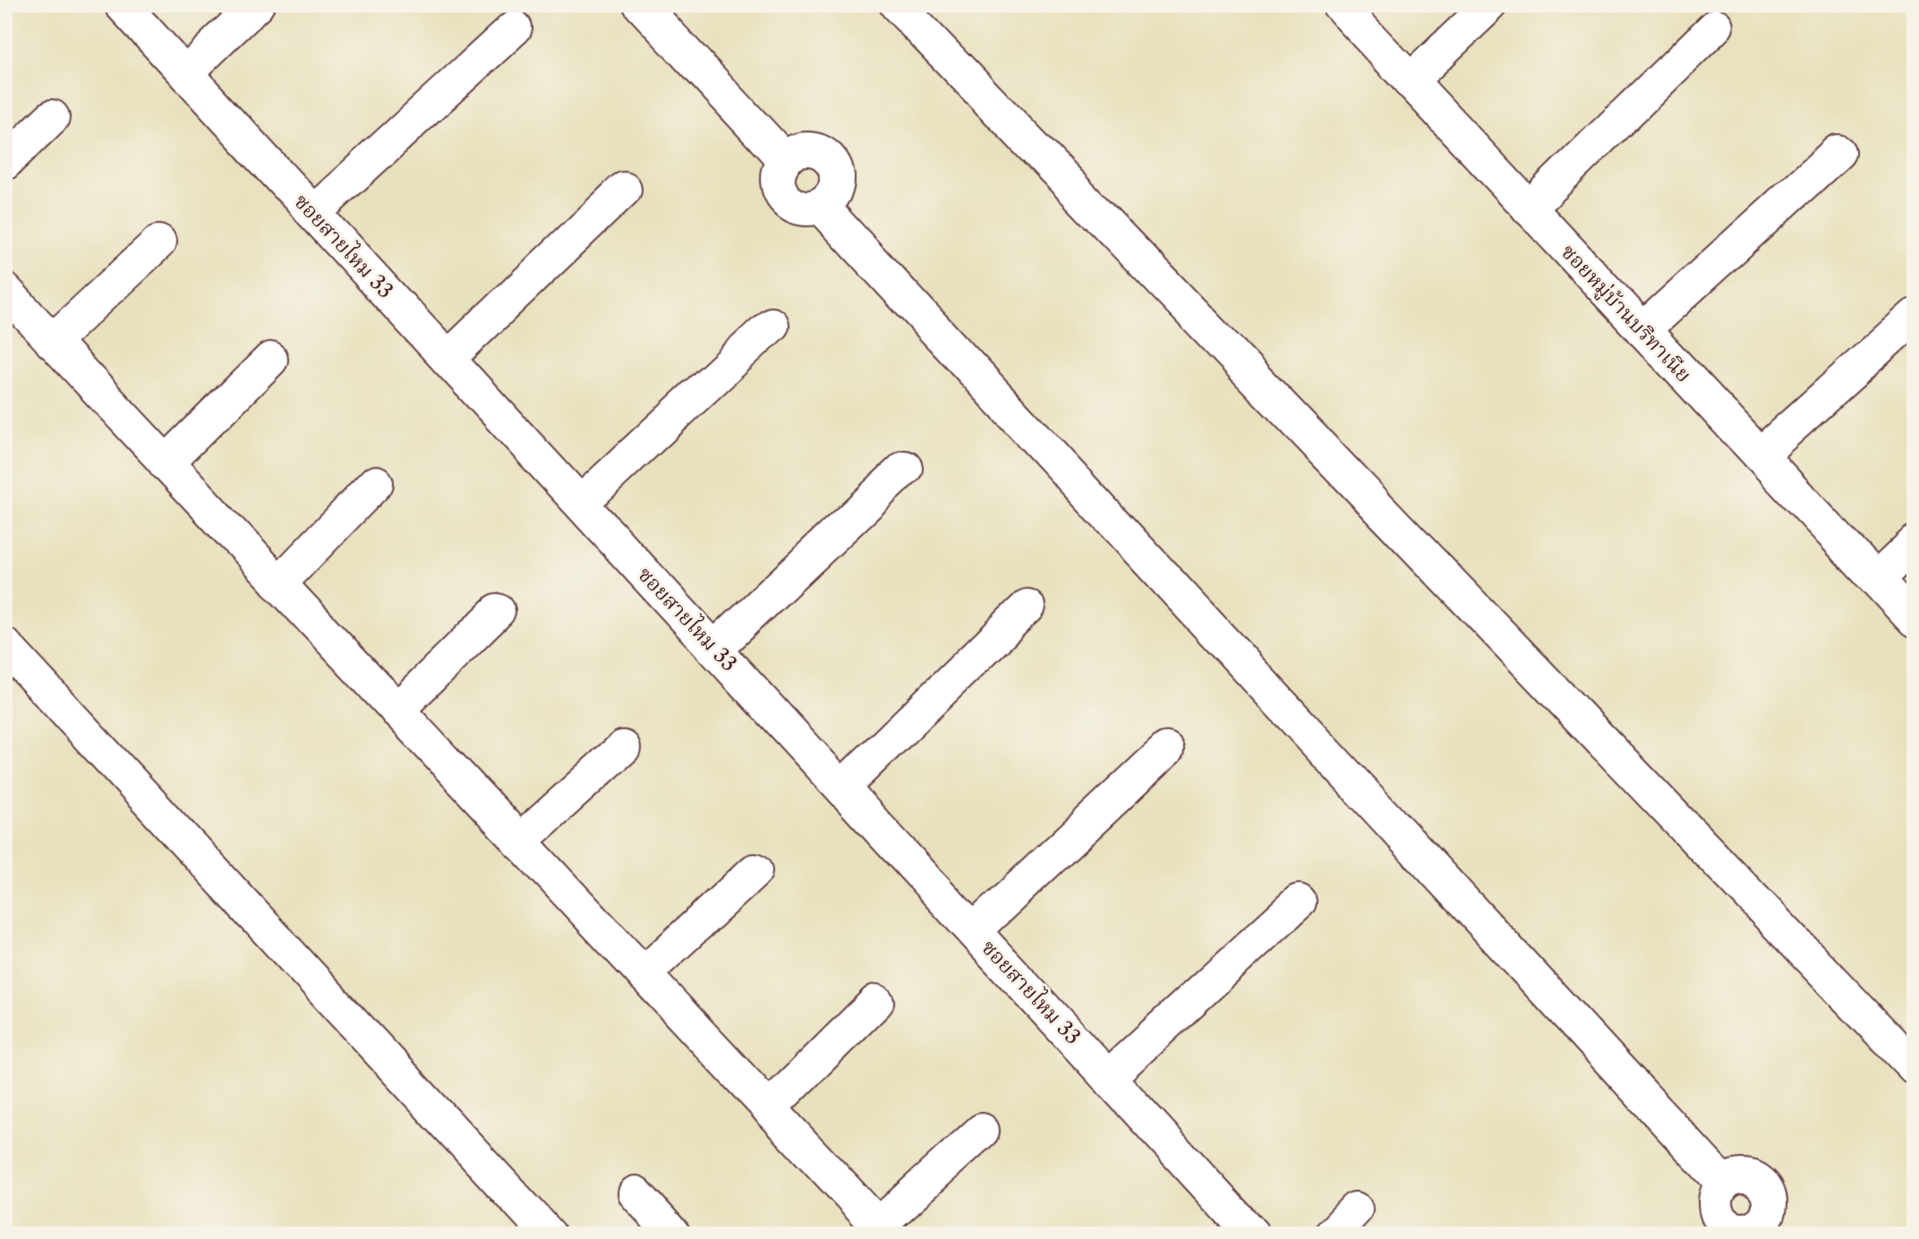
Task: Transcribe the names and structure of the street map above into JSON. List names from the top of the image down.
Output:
{
  "streets": {
    "street": ["ซอยสายไหม 33", "ซอยหมู่บ้านบริทาเนีย"]
  }
}
